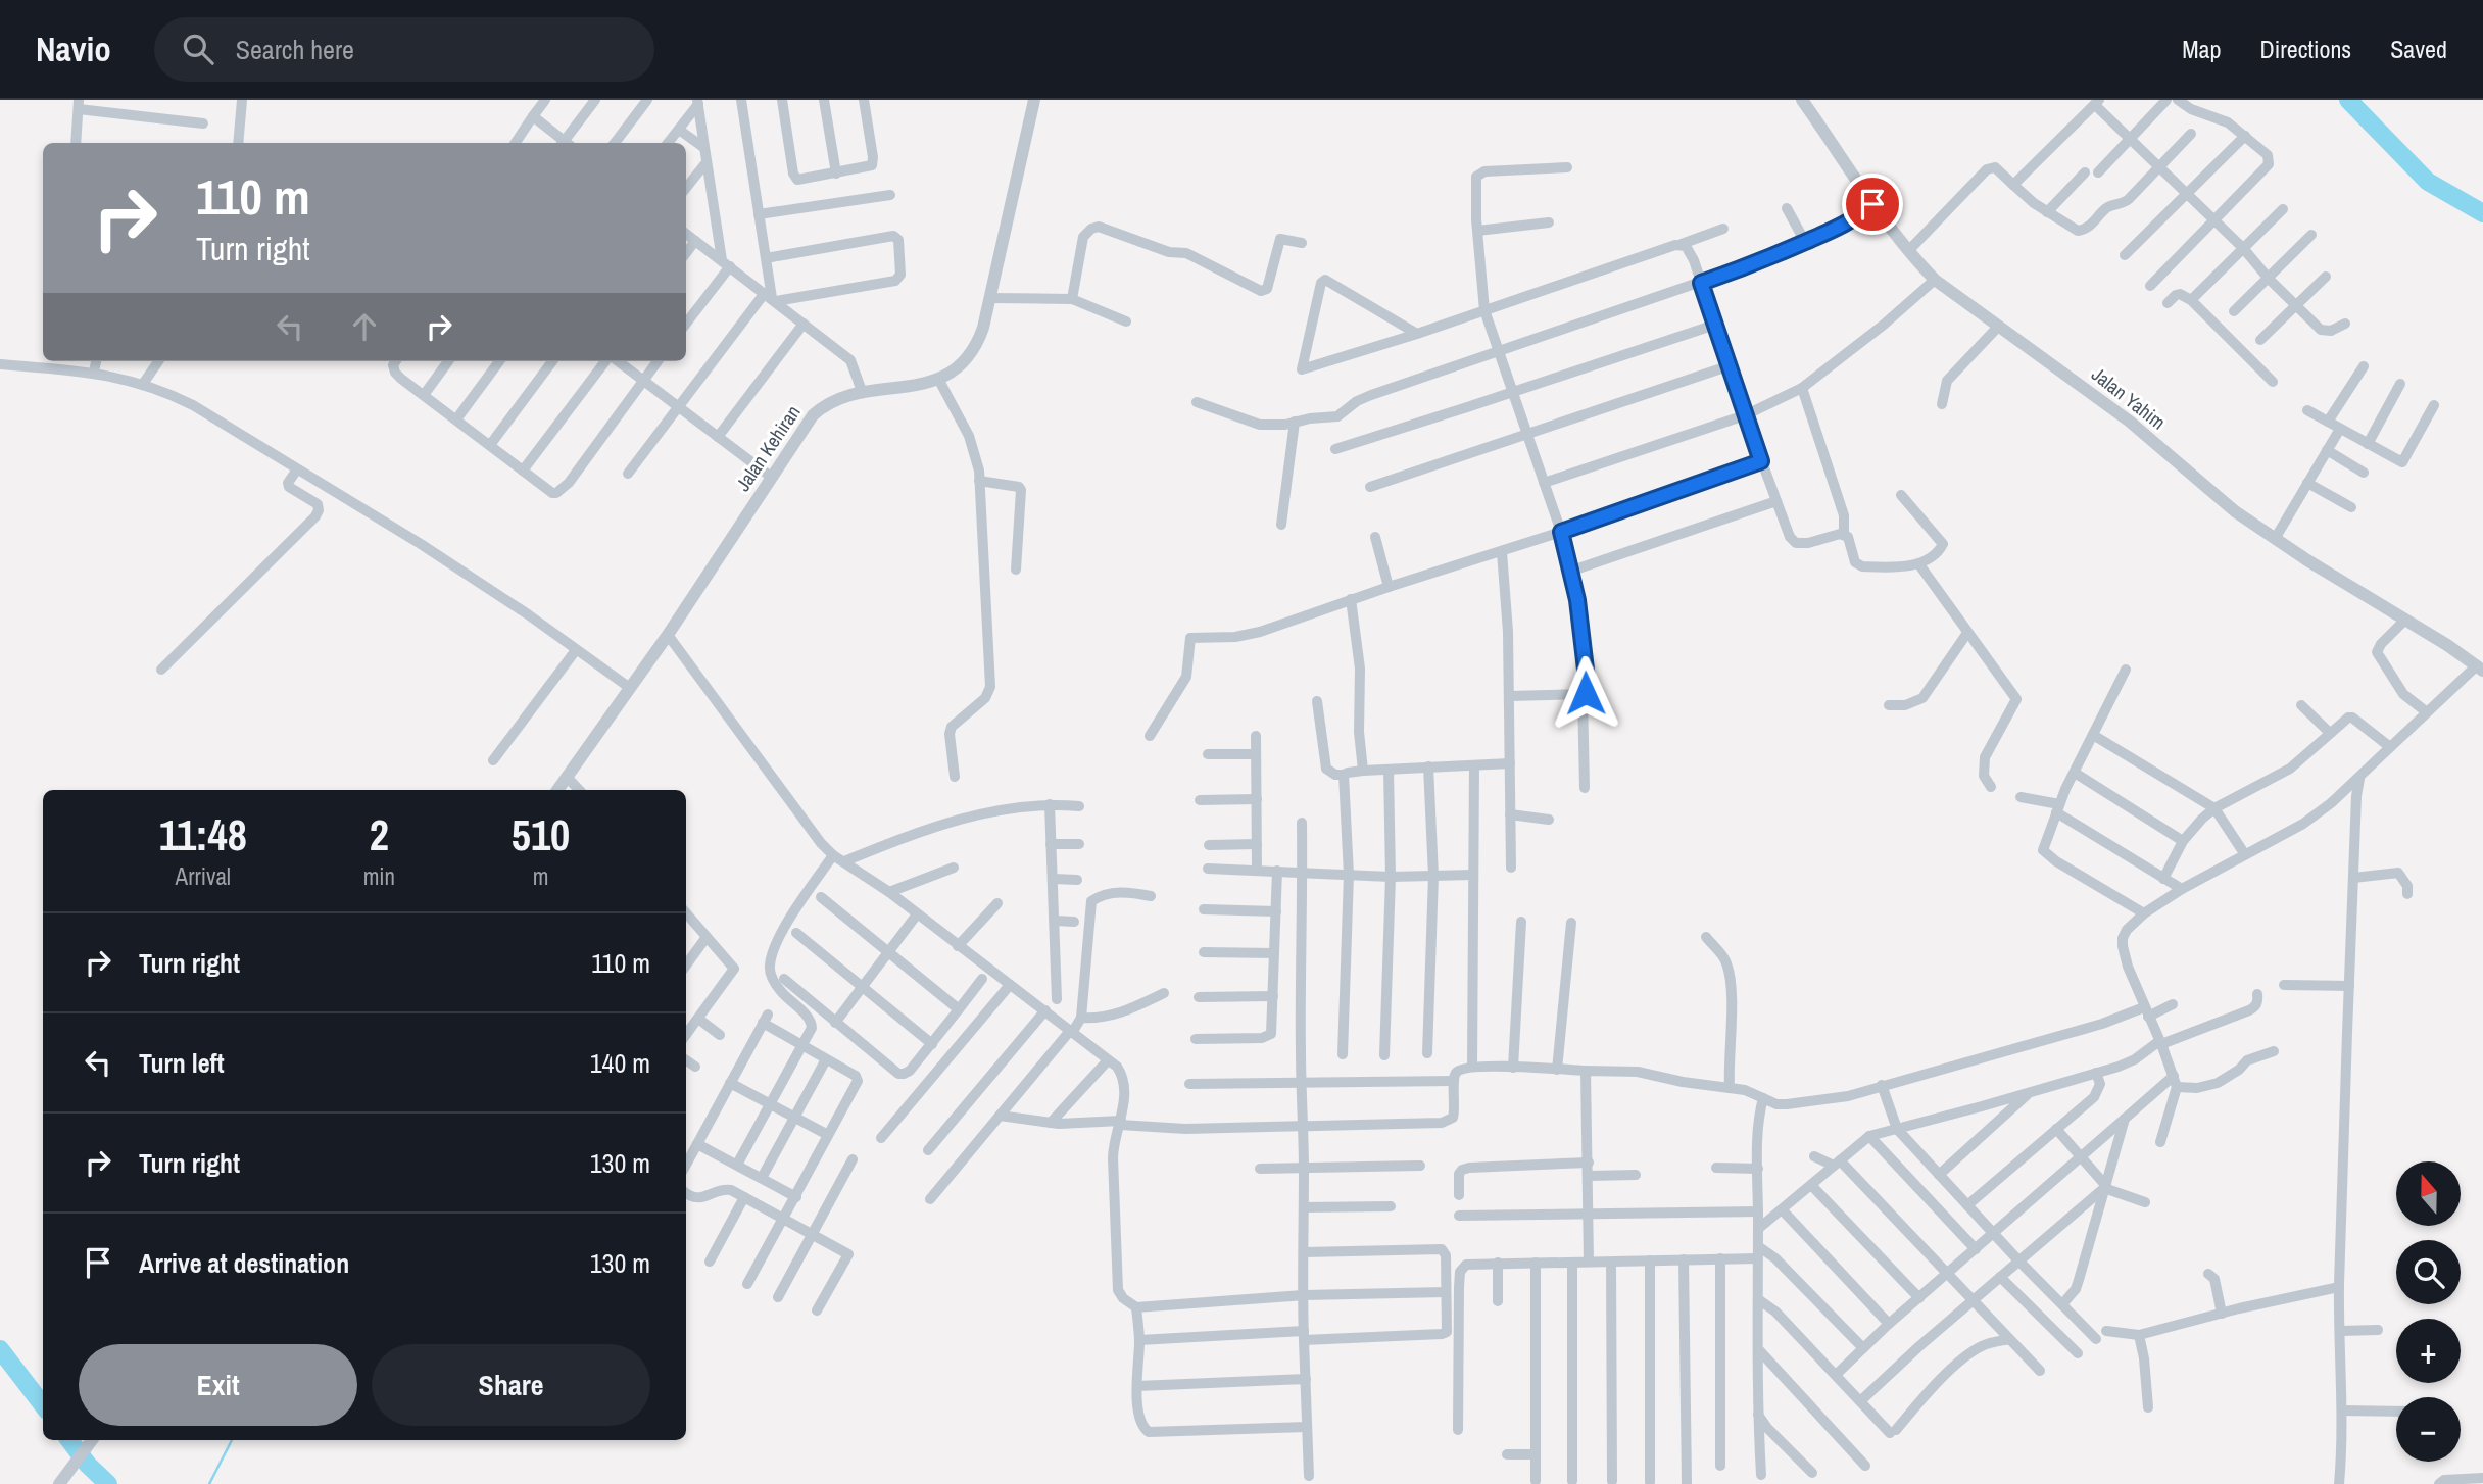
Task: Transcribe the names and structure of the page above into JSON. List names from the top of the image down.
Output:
{
  "streets": {
    "street": ["Jalan Yahim", "Jalan Kehiran"]
  },
  "north": "top",
  "page": {
    "header": "Navio",
    "search": "Search here",
    "nav": ["Map", "Directions", "Saved"],
    "turn": ["110 m", "Turn right"],
    "eta": [
      "11:48",
      "Arrival",
      "2",
      "min",
      "510",
      "m"
    ],
    "list": [
      {
        "name": "Turn right",
        "value": "110 m"
      },
      {
        "name": "Turn left",
        "value": "140 m"
      },
      {
        "name": "Turn right",
        "value": "130 m"
      },
      {
        "name": "Arrive at destination",
        "value": "130 m"
      }
    ],
    "map_buttons": ["+", "−"],
    "buttons": ["Exit", "Share"]
  }
}
